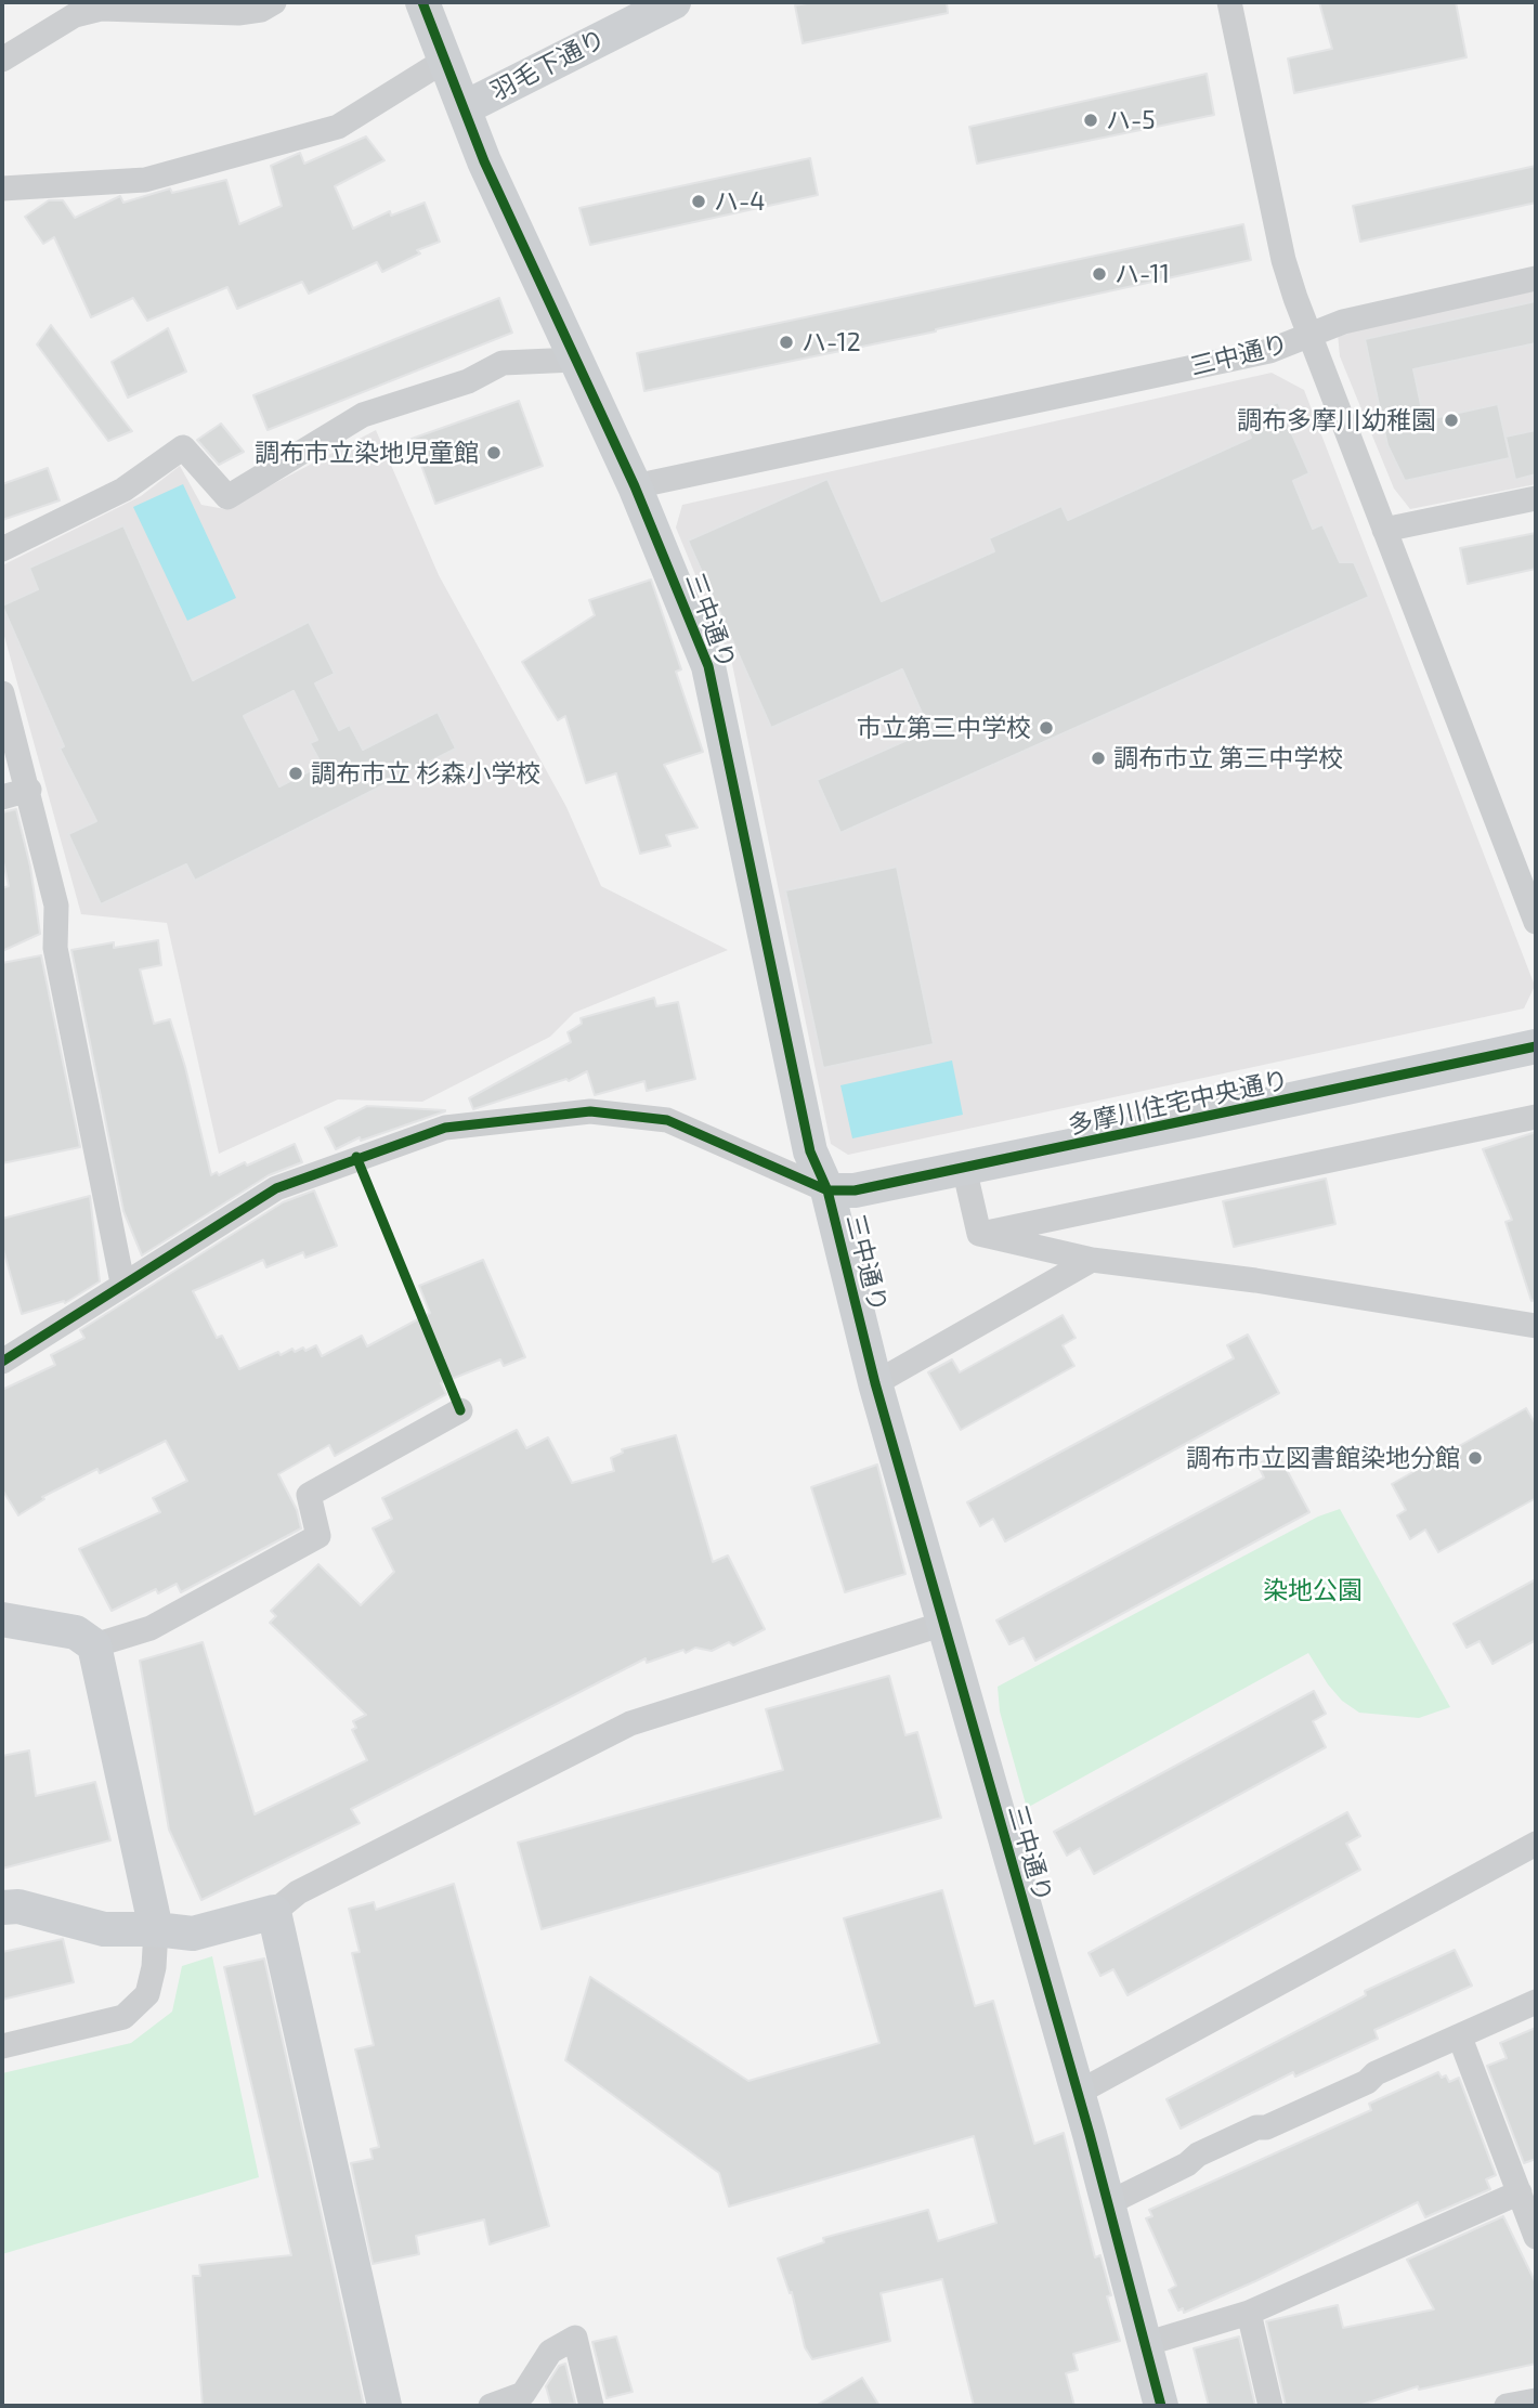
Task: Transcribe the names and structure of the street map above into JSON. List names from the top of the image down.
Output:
{
  "streets": {
    "street": ["羽毛下通り", "三中通り", "多摩川住宅中央通り"]
  },
  "crossings": [
    ["羽毛下通り", "三中通り"],
    ["三中通り", "多摩川住宅中央通り"]
  ],
  "parks": ["染地公園"],
  "places": [
    "ハ-5",
    "ハ-4",
    "ハ-11",
    "ハ-12",
    "調布多摩川幼稚園",
    "調布市立染地児童館",
    "市立第三中学校",
    "調布市立 第三中学校",
    "調布市立 杉森小学校",
    "調布市立図書館染地分館"
  ]
}
